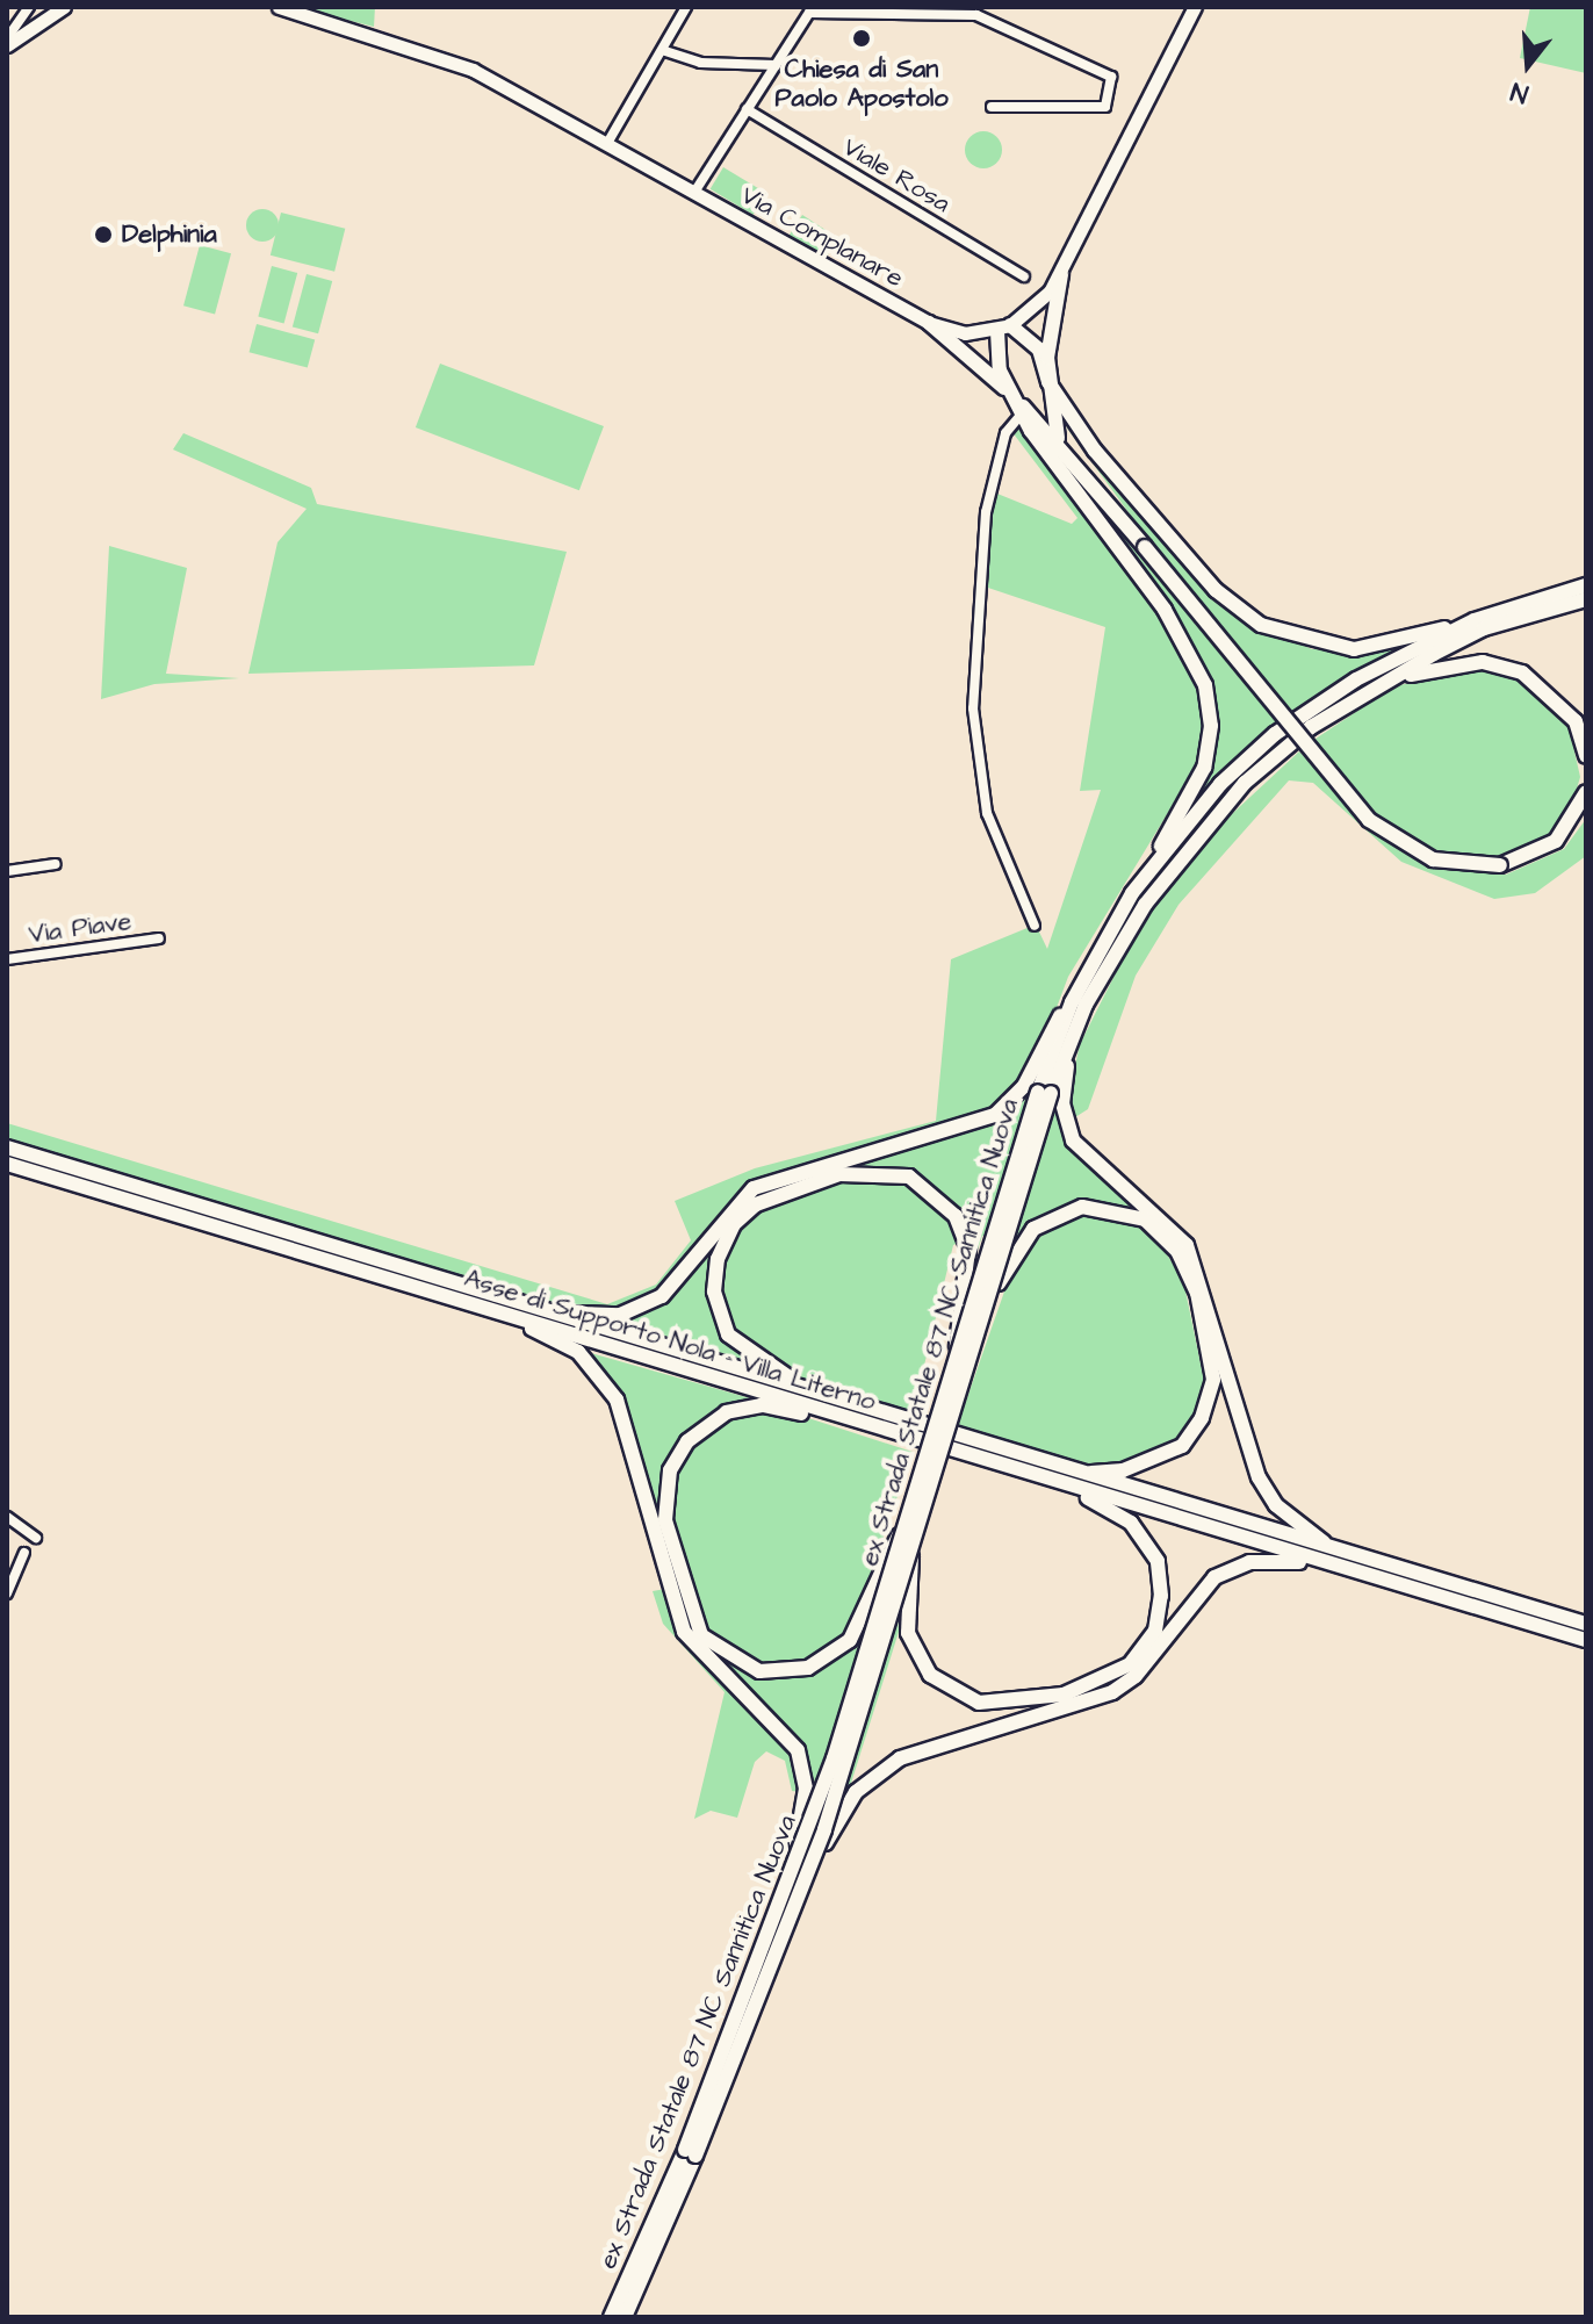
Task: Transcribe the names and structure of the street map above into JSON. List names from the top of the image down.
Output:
{
  "streets": {
    "highway": ["ex Strada Statale 87 NC Sannitica Nuova", "Asse di Supporto Nola - Villa Literno"],
    "main road": ["Via Complanare"],
    "street": ["Viale Rosa", "Via Piave"]
  },
  "places": ["Chiesa di San Paolo Apostolo", "Delphinia"],
  "north": "bottom"
}
